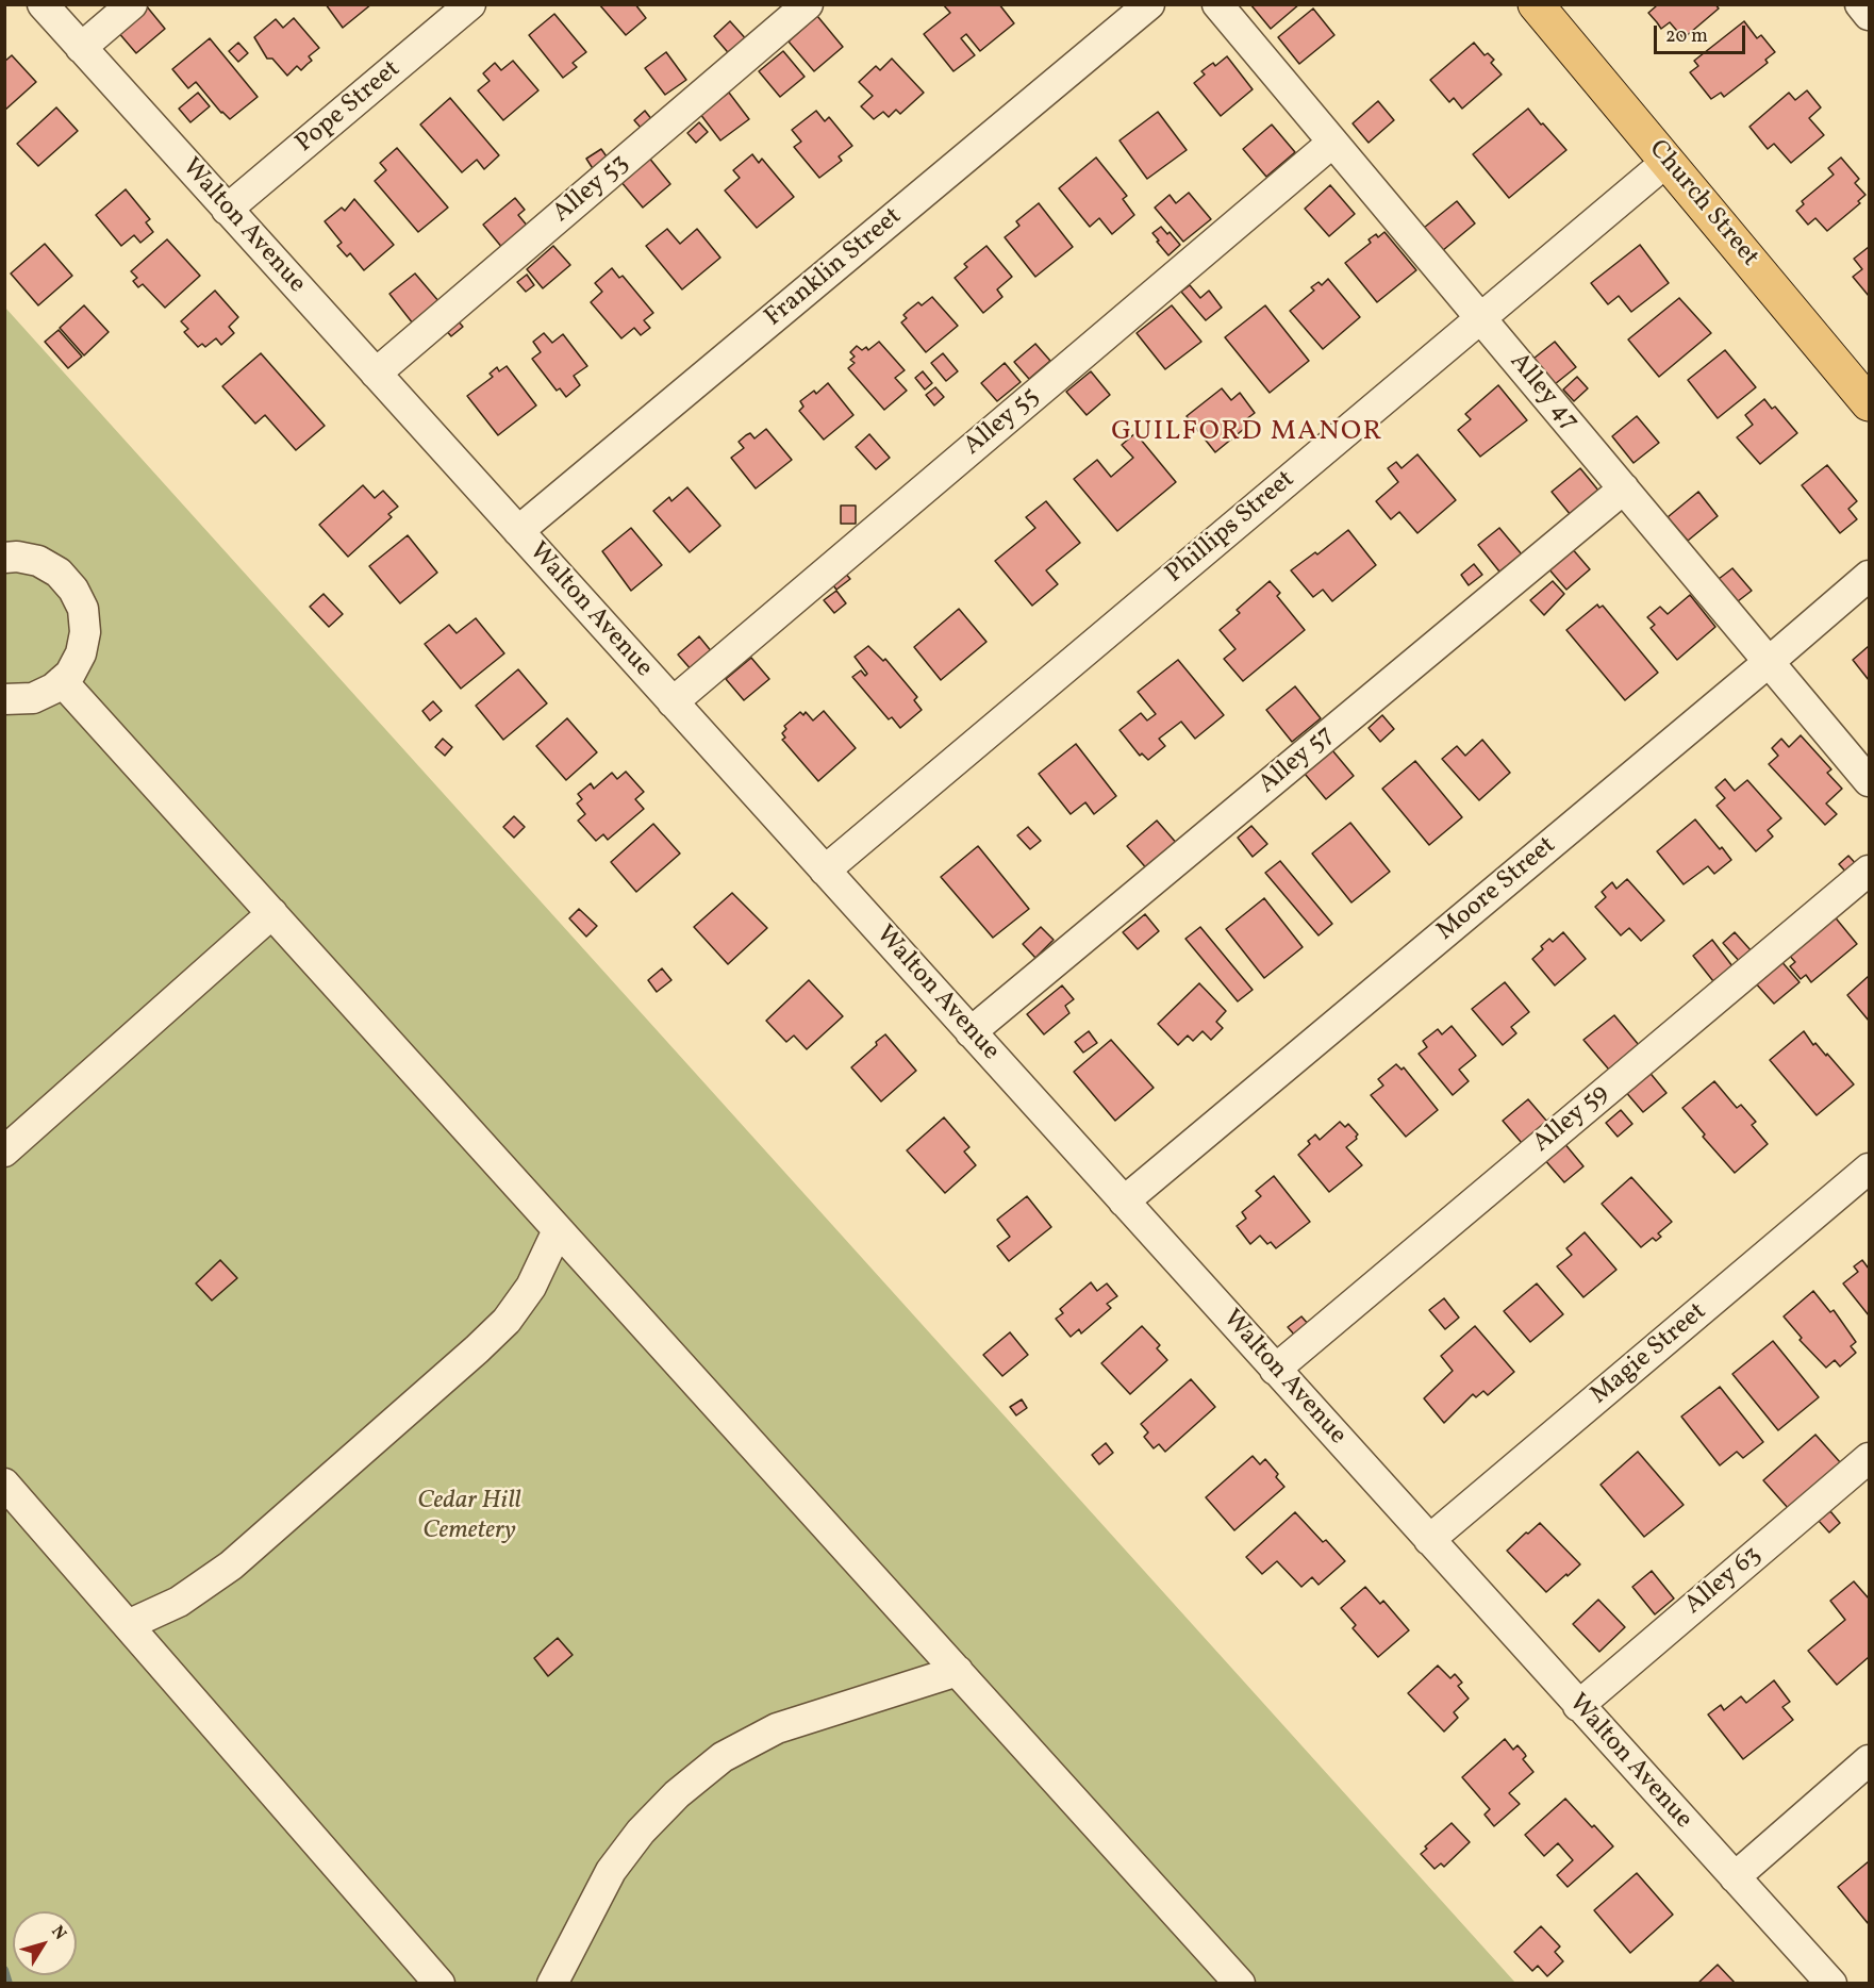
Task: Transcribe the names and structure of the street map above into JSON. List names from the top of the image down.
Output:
{
  "streets": {
    "main road": ["Church Street"],
    "street": [
      "Pope Street",
      "Alley 53",
      "Walton Avenue",
      "Franklin Street",
      "Alley 47",
      "Alley 55",
      "Phillips Street",
      "Alley 57",
      "Moore Street",
      "Alley 59",
      "Magie Street",
      "Alley 63"
    ]
  },
  "crossings": [
    ["Pope Street", "Walton Avenue"],
    ["Alley 53", "Walton Avenue"],
    ["Church Street", "Phillips Street"],
    ["Walton Avenue", "Franklin Street"],
    ["Walton Avenue", "Alley 55"],
    ["Walton Avenue", "Phillips Street"],
    ["Walton Avenue", "Alley 57"],
    ["Walton Avenue", "Moore Street"],
    ["Walton Avenue", "Alley 59"],
    ["Walton Avenue", "Magie Street"],
    ["Walton Avenue", "Alley 63"],
    ["Alley 47", "Alley 55"],
    ["Alley 47", "Phillips Street"],
    ["Alley 47", "Alley 57"],
    ["Alley 47", "Moore Street"]
  ],
  "districts": ["GUILFORD MANOR"],
  "parks": ["Cedar Hill Cemetery"],
  "scale_bar": "20 m",
  "north": "top right"
}
